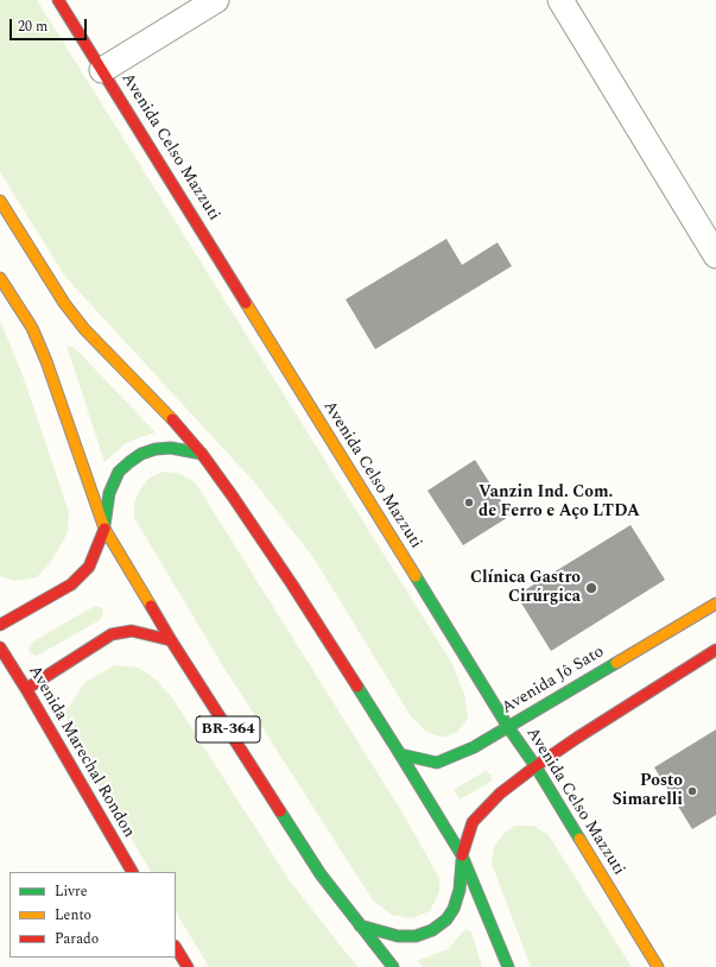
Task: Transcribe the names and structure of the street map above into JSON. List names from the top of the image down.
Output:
{
  "streets": {
    "main road": [
      "Avenida Celso Mazzuti",
      "Avenida Jô Sato",
      "BR-364",
      "Avenida Marechal Rondon"
    ]
  },
  "crossings": [
    ["Avenida Celso Mazzuti", "Avenida Jô Sato"]
  ],
  "places": ["Vanzin Ind. Com. de Ferro e Aço LTDA", "Clínica Gastro Cirúrgica", "Posto Simarelli"],
  "legend": ["Livre", "Lento", "Parado"],
  "scale_bar": "20 m"
}
